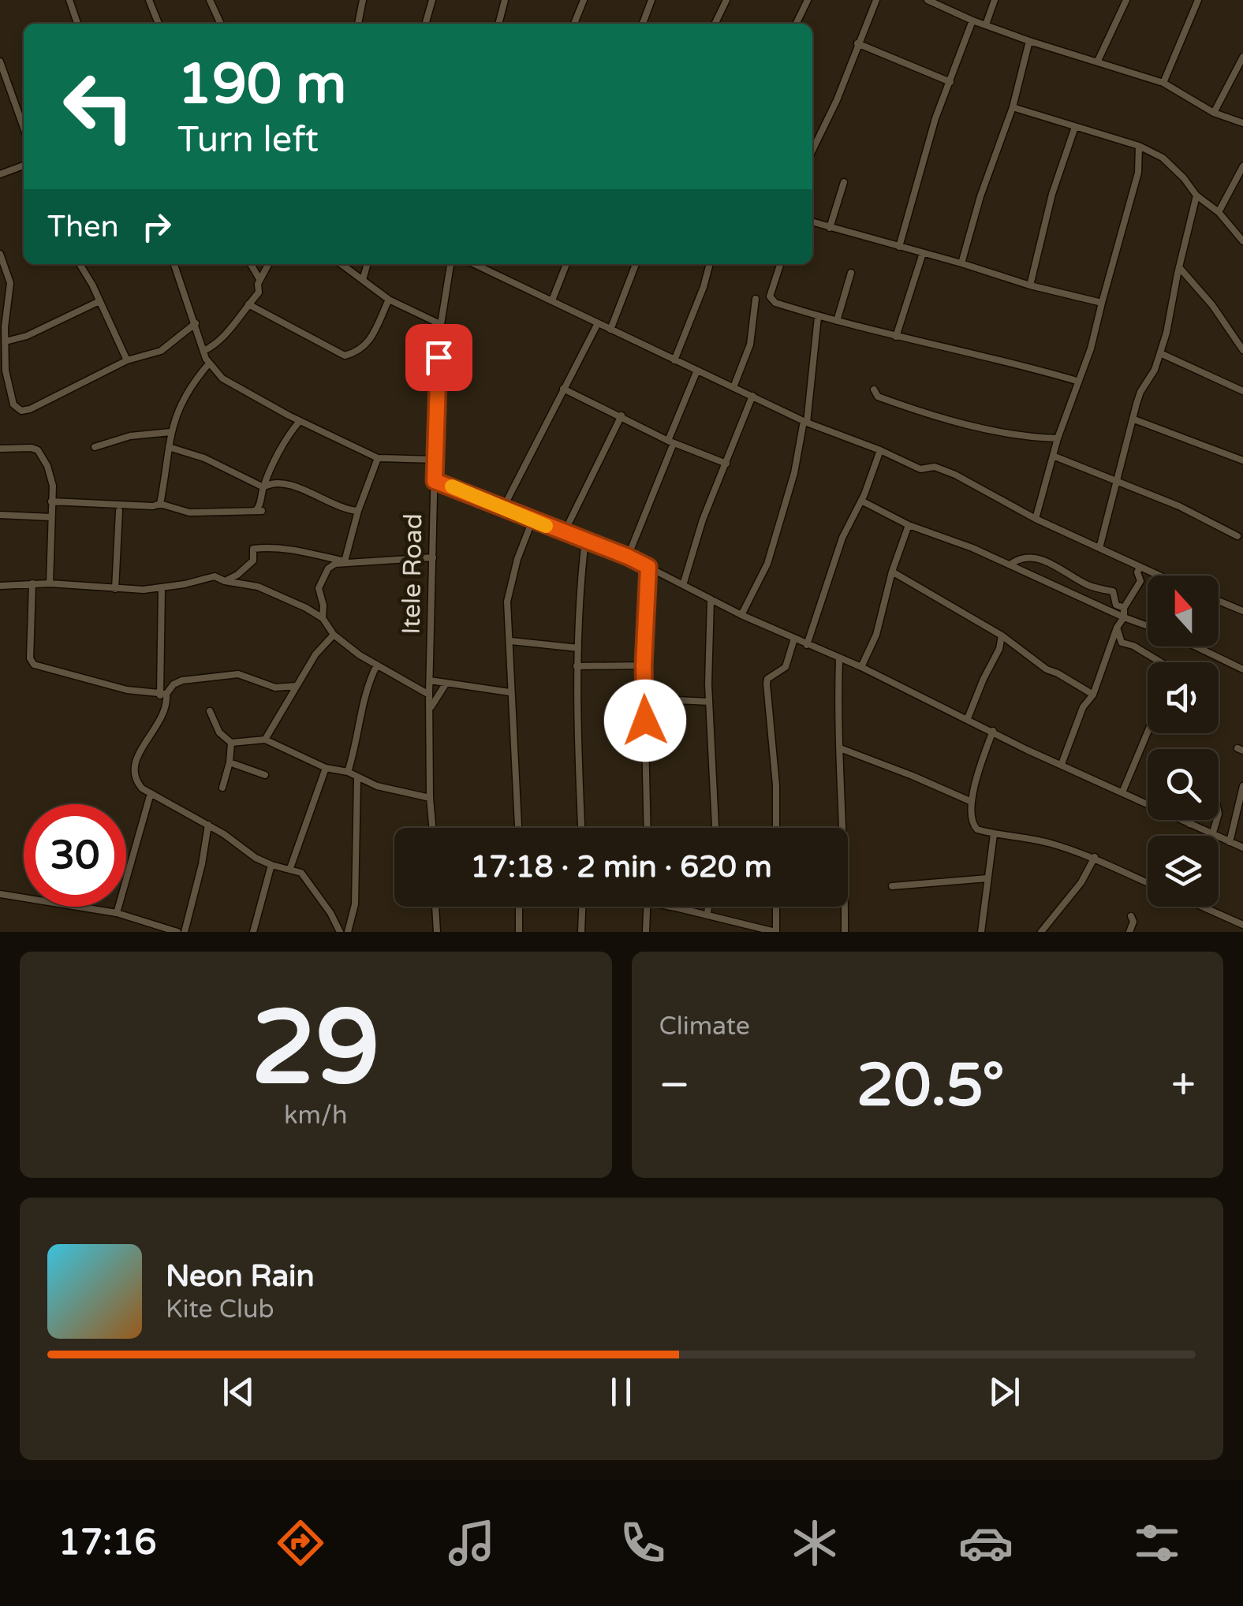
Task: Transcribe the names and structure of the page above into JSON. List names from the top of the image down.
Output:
{
  "streets": {
    "street": ["Itele Road"]
  },
  "north": "top",
  "page": {
    "turn": ["190 m", "Turn left"],
    "then": "Then",
    "limit": "30",
    "trip": "17:18 · 2 min · 620 m",
    "tile": [
      ["29", "km/h"],
      "Climate"
    ],
    "heat": ["−", "20.5°", "+"],
    "song": ["Neon Rain", "Kite Club"],
    "tabs": "17:16"
  }
}
